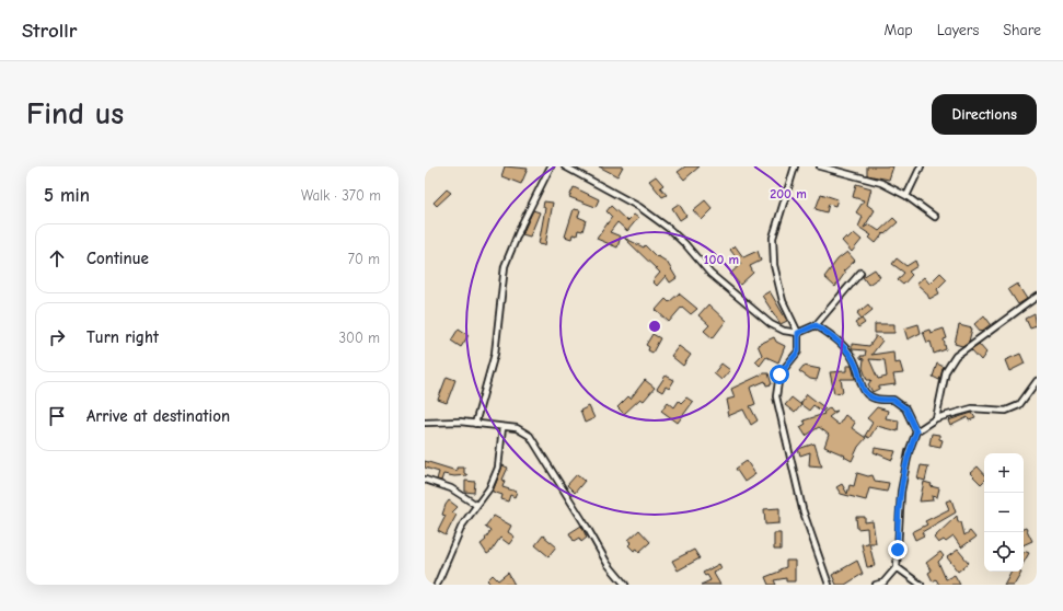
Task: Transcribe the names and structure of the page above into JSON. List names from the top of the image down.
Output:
{
  "page": {
    "header": "Strollr",
    "nav": ["Map", "Layers", "Share"],
    "buttons": "Directions",
    "title": "Find us",
    "heading": ["5 min", "Walk · 370 m"],
    "list": [
      ["Continue", "70 m"],
      ["Turn right", "300 m"],
      "Arrive at destination"
    ],
    "map_buttons": ["+", "−"]
  },
  "rings": ["200 m", "100 m"]
}
